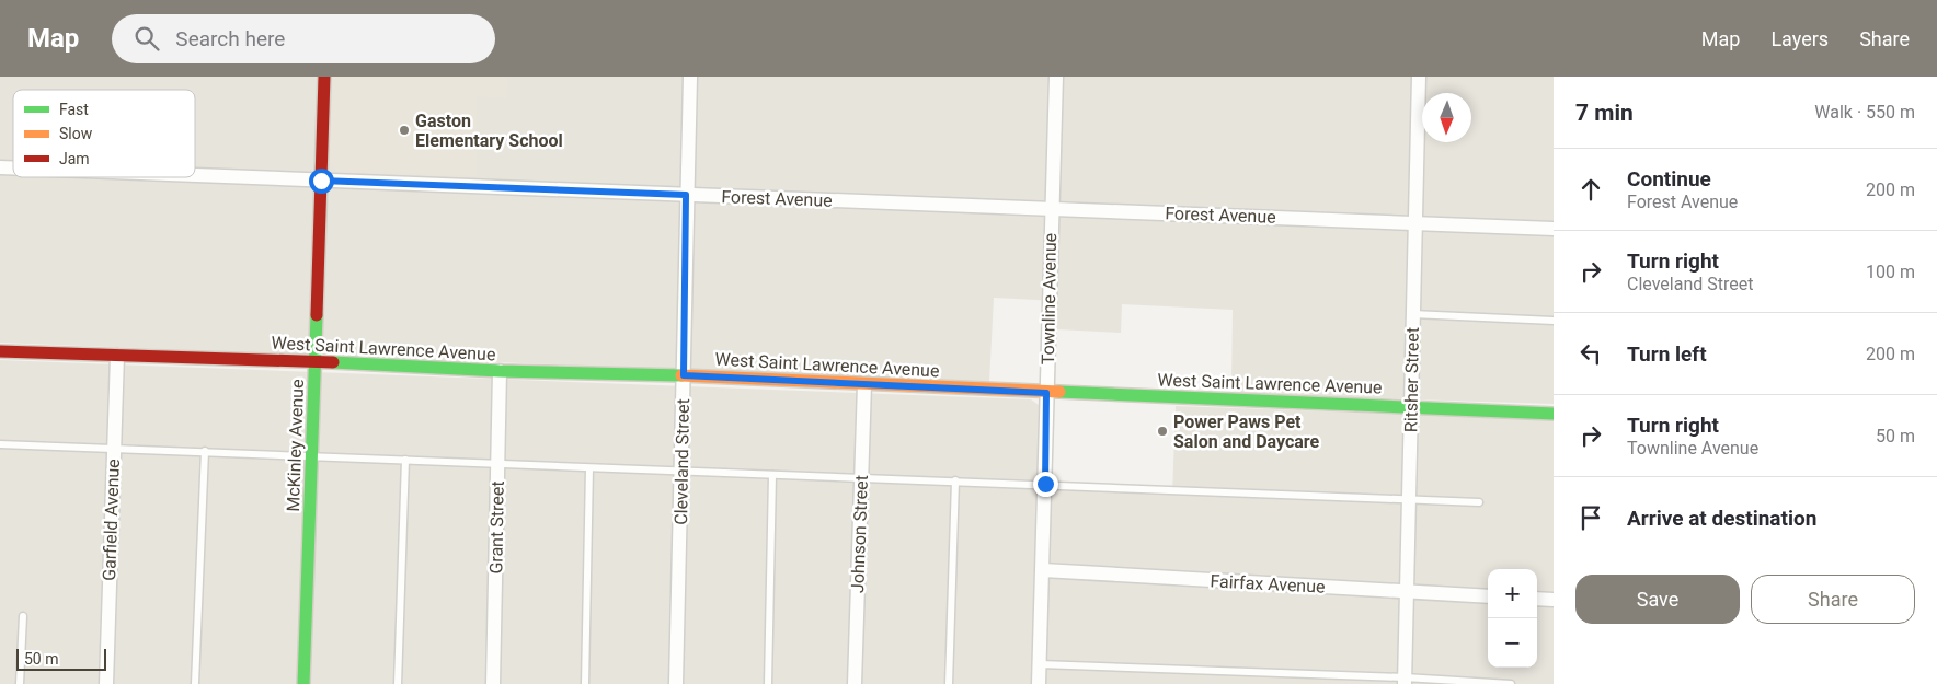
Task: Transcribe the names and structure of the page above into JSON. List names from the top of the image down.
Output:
{
  "streets": {
    "street": [
      "Forest Avenue",
      "Townline Avenue",
      "West Saint Lawrence Avenue",
      "Ritsher Street",
      "McKinley Avenue",
      "Cleveland Street",
      "Garfield Avenue",
      "Grant Street",
      "Johnson Street",
      "Fairfax Avenue"
    ]
  },
  "crossings": [
    ["Forest Avenue", "Townline Avenue"],
    ["Forest Avenue", "Ritsher Street"],
    ["Forest Avenue", "McKinley Avenue"],
    ["Forest Avenue", "Cleveland Street"],
    ["Townline Avenue", "West Saint Lawrence Avenue"],
    ["Townline Avenue", "Fairfax Avenue"],
    ["West Saint Lawrence Avenue", "Ritsher Street"],
    ["West Saint Lawrence Avenue", "McKinley Avenue"],
    ["West Saint Lawrence Avenue", "Cleveland Street"],
    ["West Saint Lawrence Avenue", "Garfield Avenue"],
    ["West Saint Lawrence Avenue", "Grant Street"],
    ["West Saint Lawrence Avenue", "Johnson Street"],
    ["Ritsher Street", "Fairfax Avenue"]
  ],
  "places": ["Gaston Elementary School", "Power Paws Pet Salon and Daycare"],
  "legend": ["Fast", "Slow", "Jam"],
  "scale_bar": "50 m",
  "north": "bottom",
  "page": {
    "header": "Map",
    "search": "Search here",
    "nav": ["Map", "Layers", "Share"],
    "heading": ["7 min", "Walk · 550 m"],
    "list": [
      ["Continue", "Forest Avenue", "200 m"],
      ["Turn right", "Cleveland Street", "100 m"],
      ["Turn left", "200 m"],
      ["Turn right", "Townline Avenue", "50 m"],
      "Arrive at destination"
    ],
    "buttons": ["Save", "Share"],
    "map_buttons": ["+", "−"],
    "scale": "50 m"
  }
}
